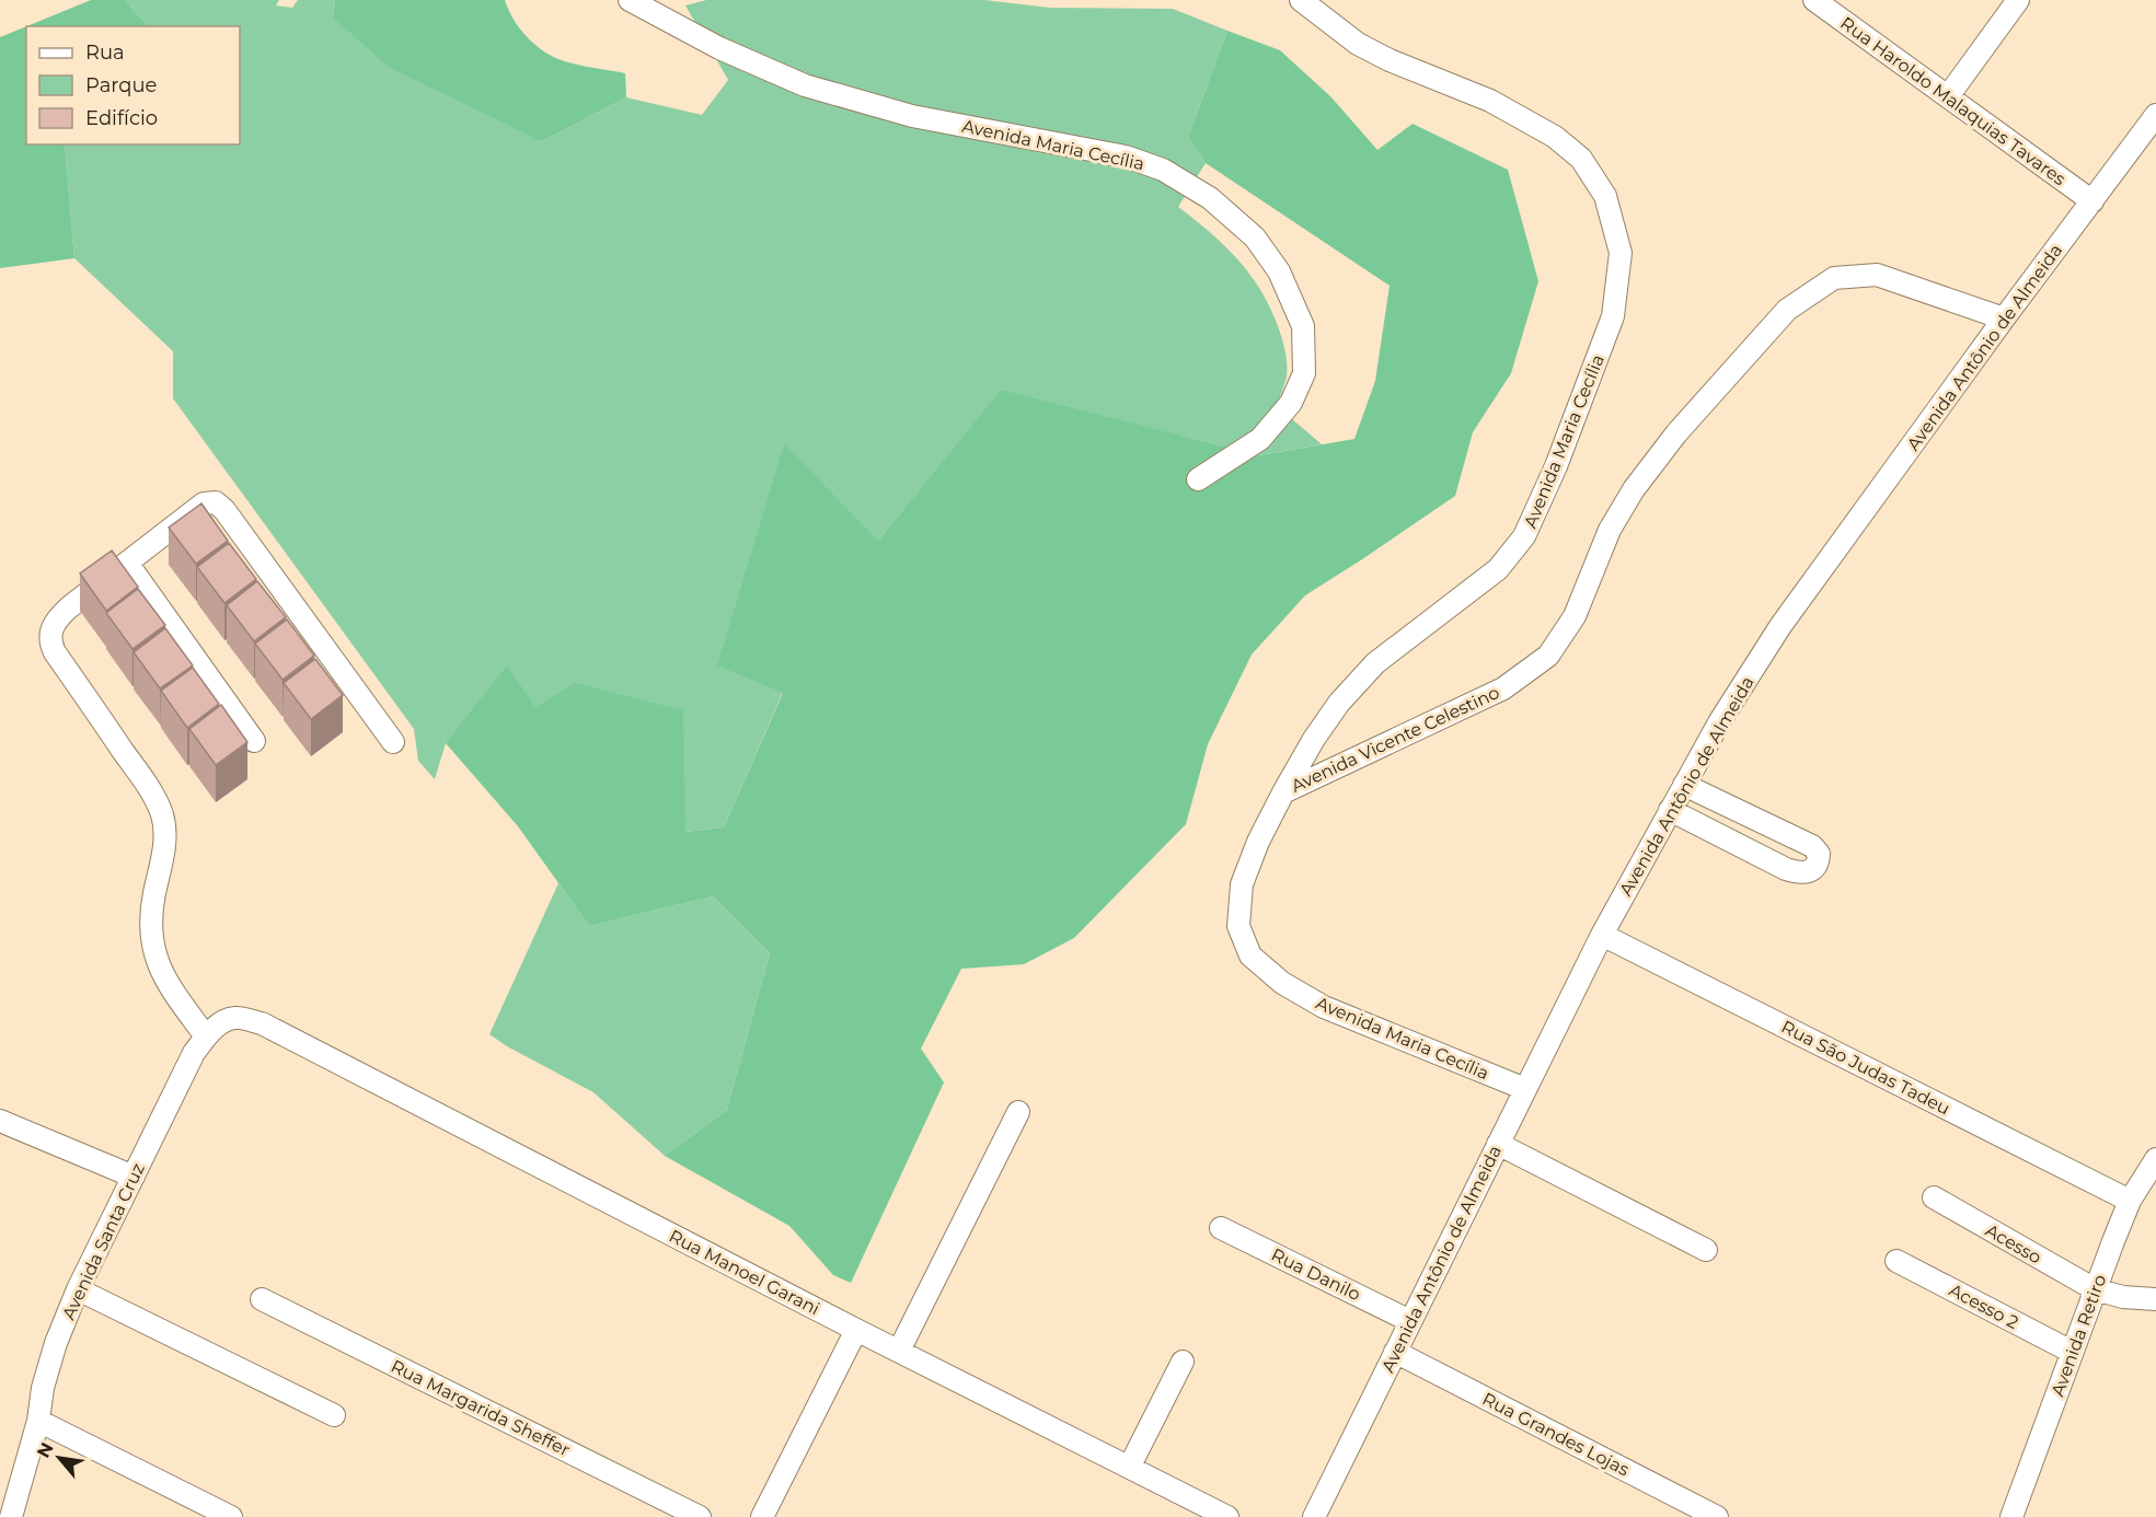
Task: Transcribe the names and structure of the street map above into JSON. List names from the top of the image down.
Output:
{
  "streets": {
    "street": [
      "Rua Haroldo Malaquias Tavares",
      "Avenida Maria Cecília",
      "Avenida Antônio de Almeida",
      "Avenida Vicente Celestino",
      "Rua São Judas Tadeu",
      "Avenida Santa Cruz",
      "Acesso",
      "Rua Manoel Garani",
      "Rua Danilo",
      "Acesso 2",
      "Avenida Retiro",
      "Rua Margarida Sheffer",
      "Rua Grandes Lojas"
    ]
  },
  "crossings": [
    ["Rua Haroldo Malaquias Tavares", "Avenida Antônio de Almeida"],
    ["Avenida Maria Cecília", "Avenida Antônio de Almeida"],
    ["Avenida Maria Cecília", "Avenida Vicente Celestino"],
    ["Avenida Antônio de Almeida", "Avenida Vicente Celestino"],
    ["Avenida Antônio de Almeida", "Rua São Judas Tadeu"],
    ["Avenida Antônio de Almeida", "Rua Danilo"],
    ["Avenida Antônio de Almeida", "Rua Grandes Lojas"],
    ["Rua São Judas Tadeu", "Avenida Retiro"],
    ["Avenida Santa Cruz", "Rua Manoel Garani"],
    ["Acesso", "Avenida Retiro"],
    ["Acesso 2", "Avenida Retiro"]
  ],
  "legend": ["Rua", "Parque", "Edifício"],
  "north": "top left"
}
